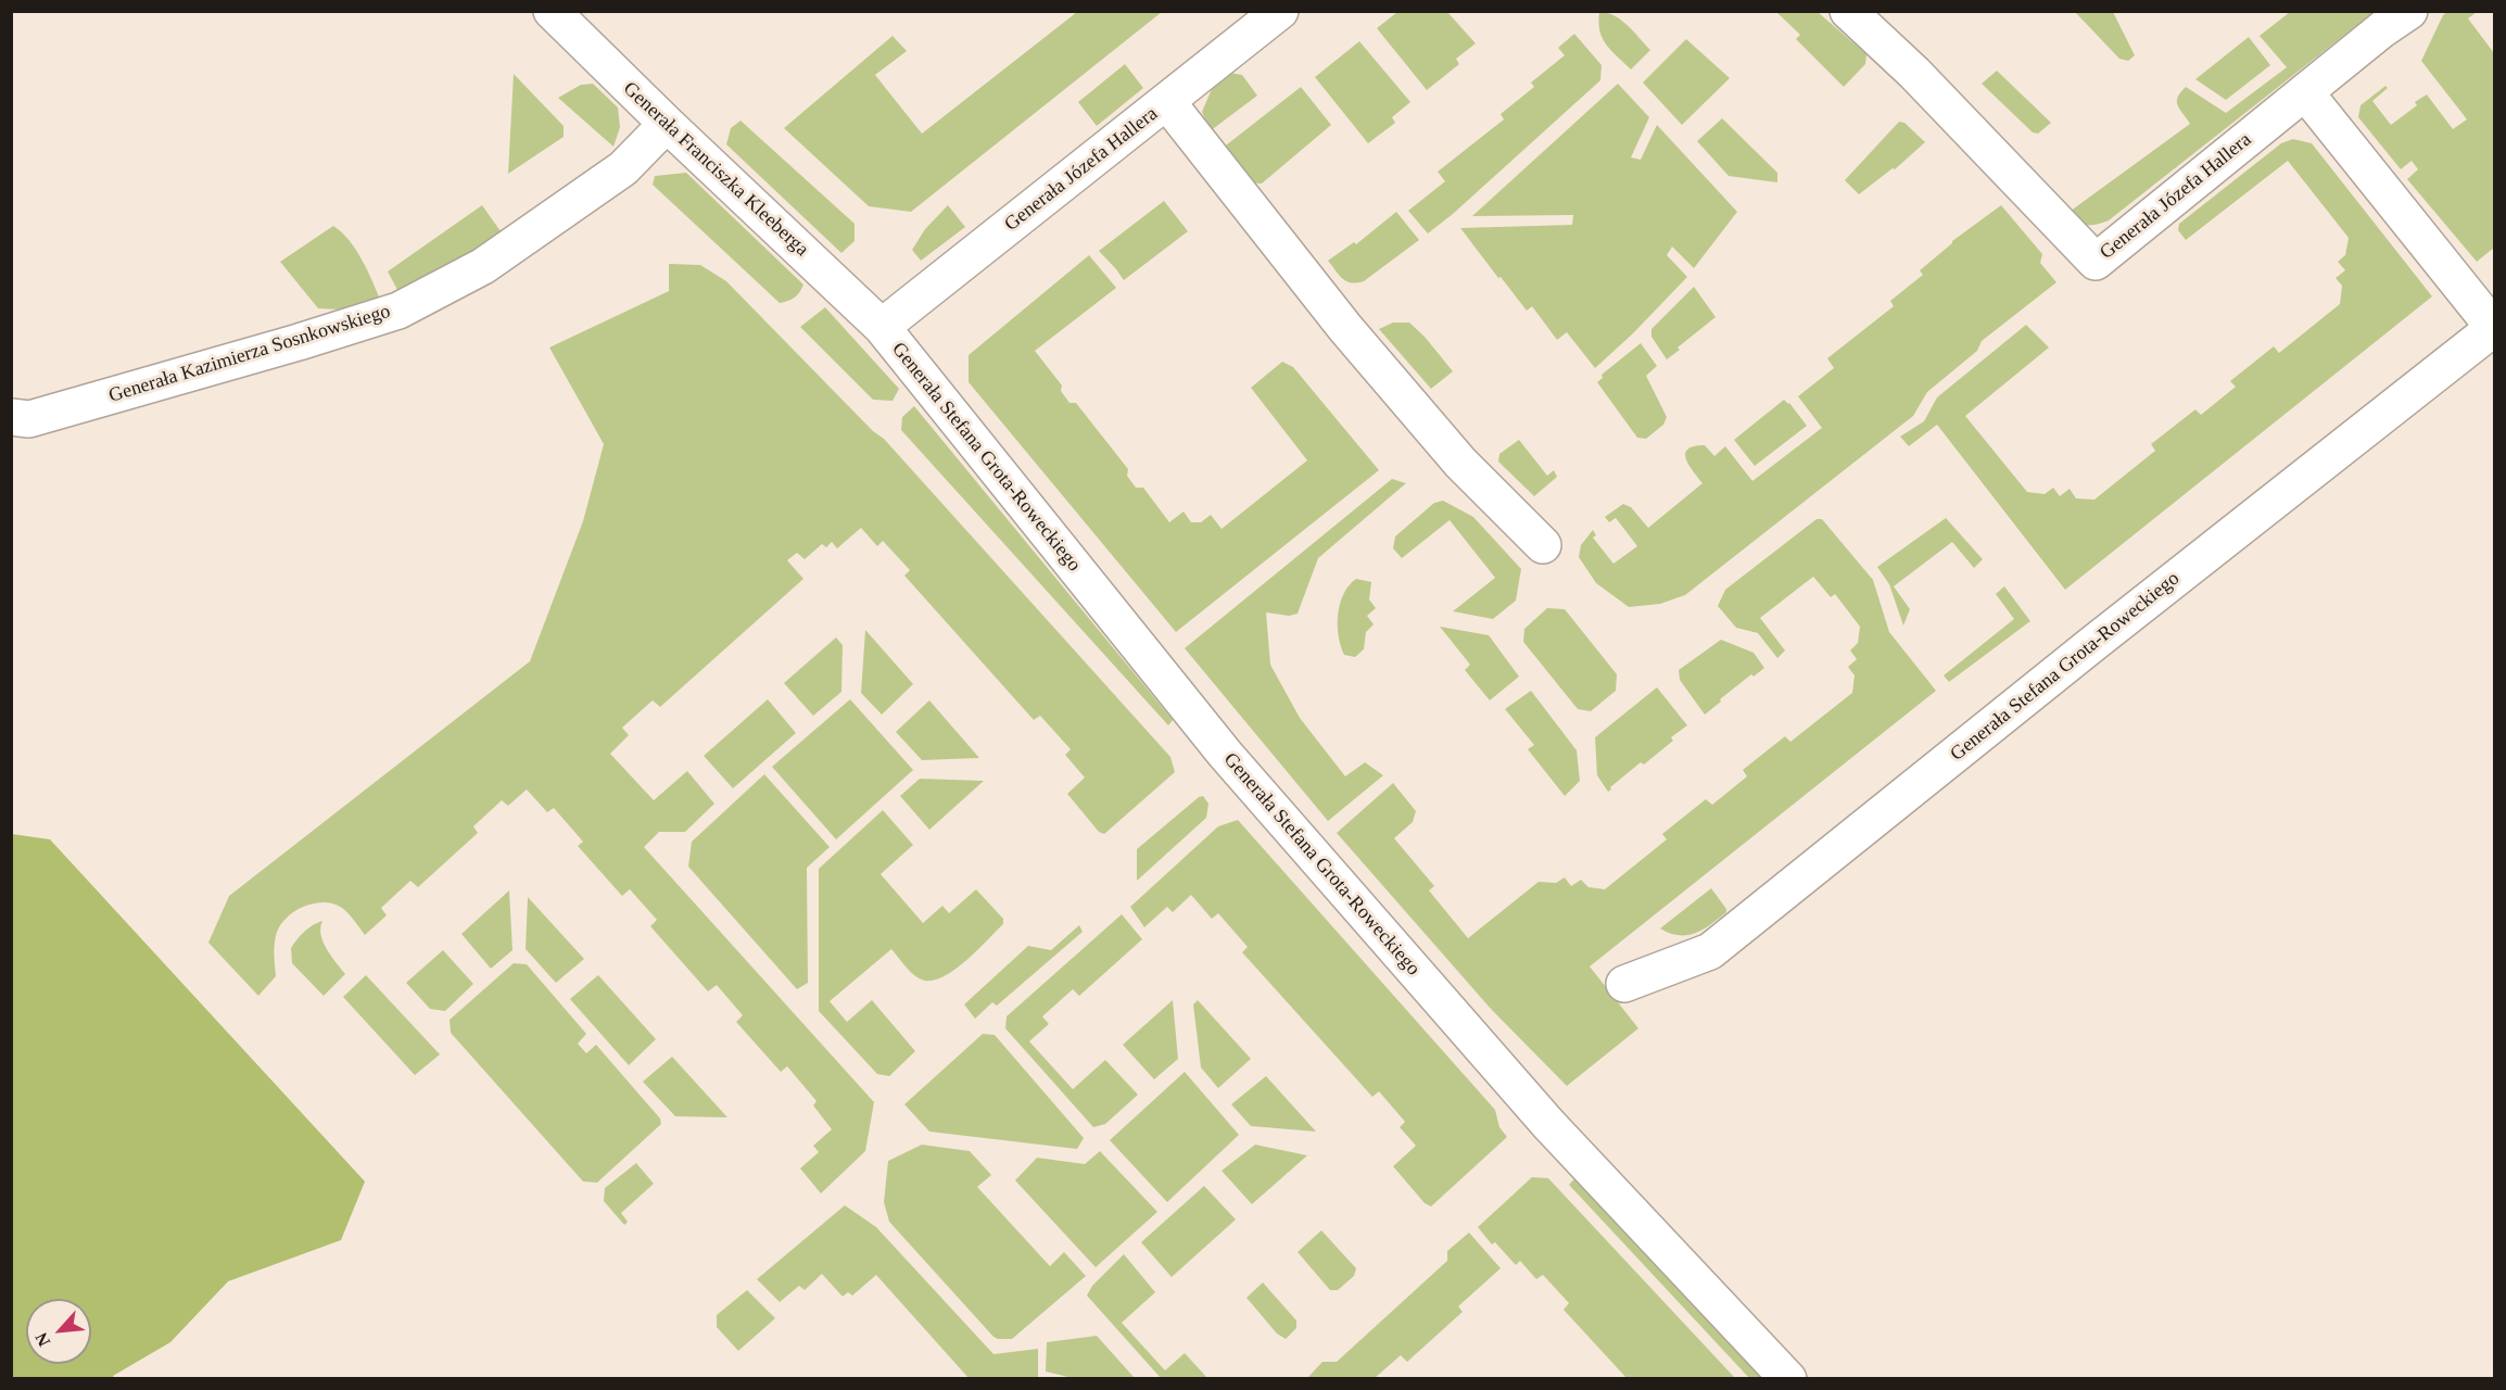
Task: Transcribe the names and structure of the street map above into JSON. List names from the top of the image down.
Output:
{
  "streets": {
    "street": [
      "Generała Franciszka Kleeberga",
      "Generała Józefa Hallera",
      "Generała Kazimierza Sosnkowskiego",
      "Generała Stefana Grota-Roweckiego"
    ]
  },
  "crossings": [
    ["Generała Franciszka Kleeberga", "Generała Józefa Hallera"],
    ["Generała Franciszka Kleeberga", "Generała Kazimierza Sosnkowskiego"],
    ["Generała Franciszka Kleeberga", "Generała Stefana Grota-Roweckiego"],
    ["Generała Józefa Hallera", "Generała Stefana Grota-Roweckiego"]
  ],
  "north": "bottom left"
}
